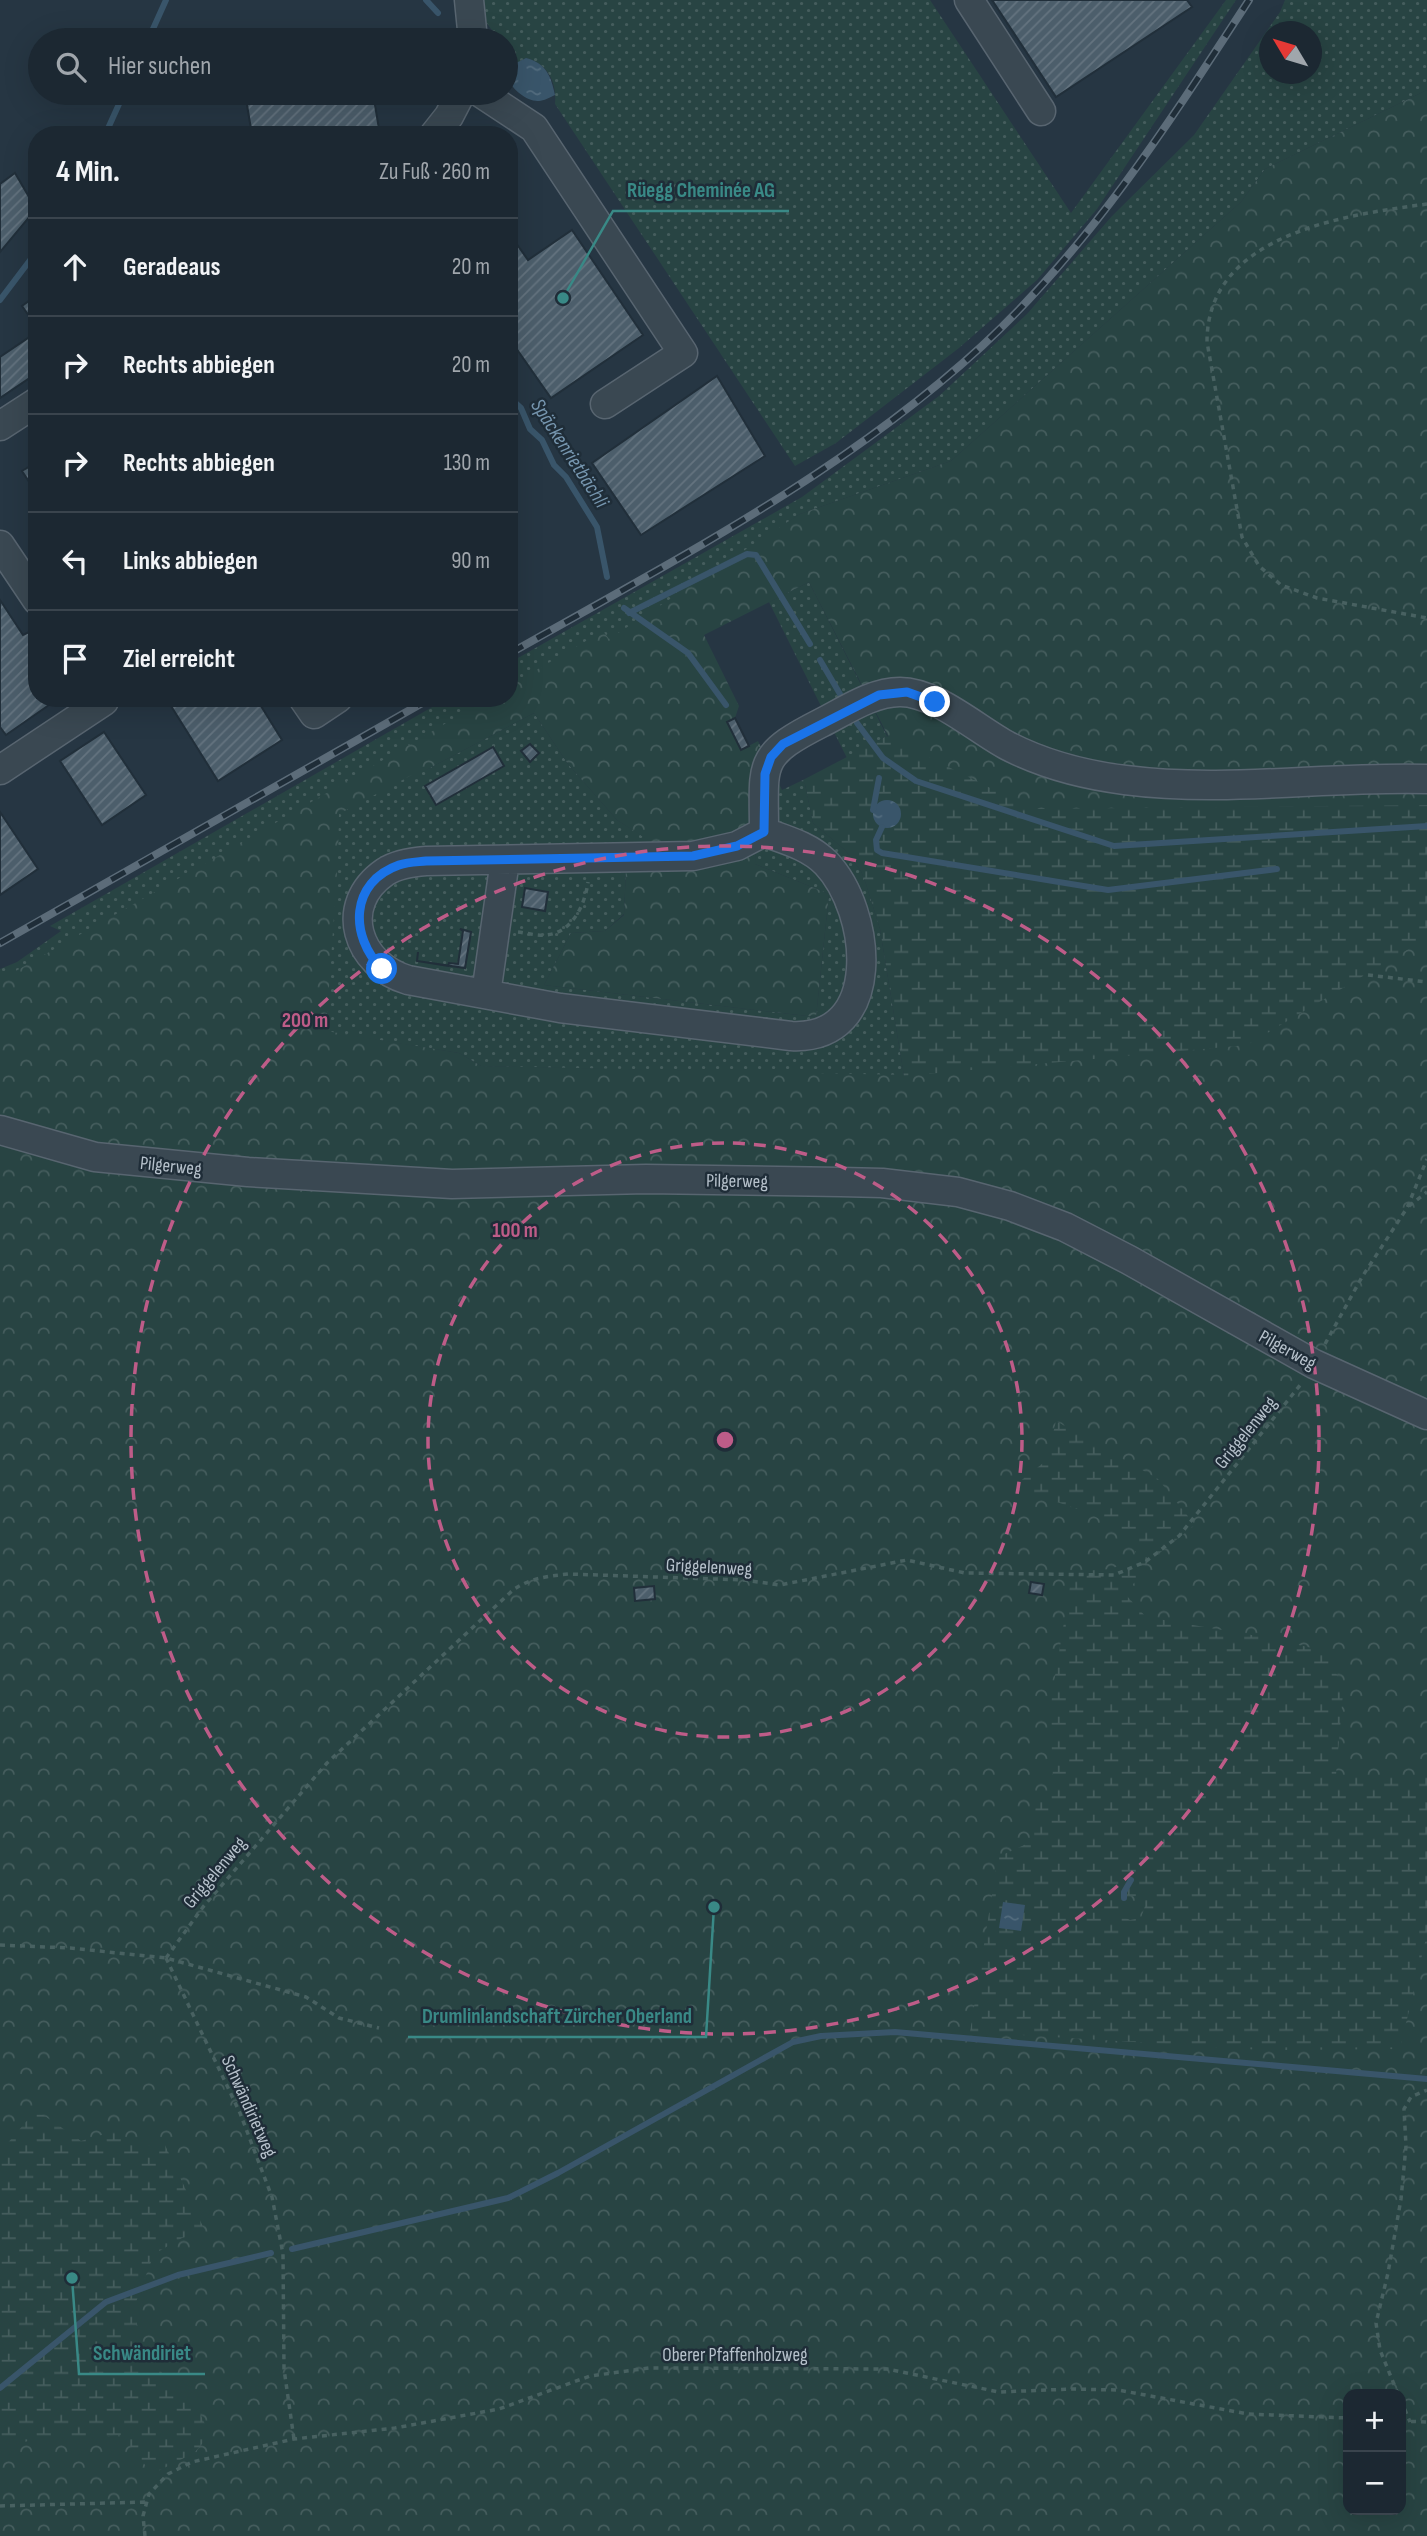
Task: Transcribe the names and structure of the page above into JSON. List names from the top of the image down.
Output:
{
  "streets": {
    "street": ["Pilgerweg"],
    "path": ["Griggelenweg", "Schwändirietweg", "Oberer Pfaffenholzweg"]
  },
  "crossings": [
    ["Pilgerweg", "Griggelenweg"],
    ["Griggelenweg", "Schwändirietweg"],
    ["Schwändirietweg", "Oberer Pfaffenholzweg"]
  ],
  "water": ["Späckenrietbächli"],
  "places": ["Rüegg Cheminée AG", "Drumlinlandschaft Zürcher Oberland", "Schwändiriet"],
  "north": "top left",
  "page": {
    "search": "Hier suchen",
    "heading": ["4 Min.", "Zu Fuß · 260 m"],
    "list": [
      ["Geradeaus", "20 m"],
      ["Rechts abbiegen", "20 m"],
      ["Rechts abbiegen", "130 m"],
      ["Links abbiegen", "90 m"],
      "Ziel erreicht"
    ],
    "map_buttons": ["+", "−"]
  },
  "rings": ["200 m", "100 m"]
}
